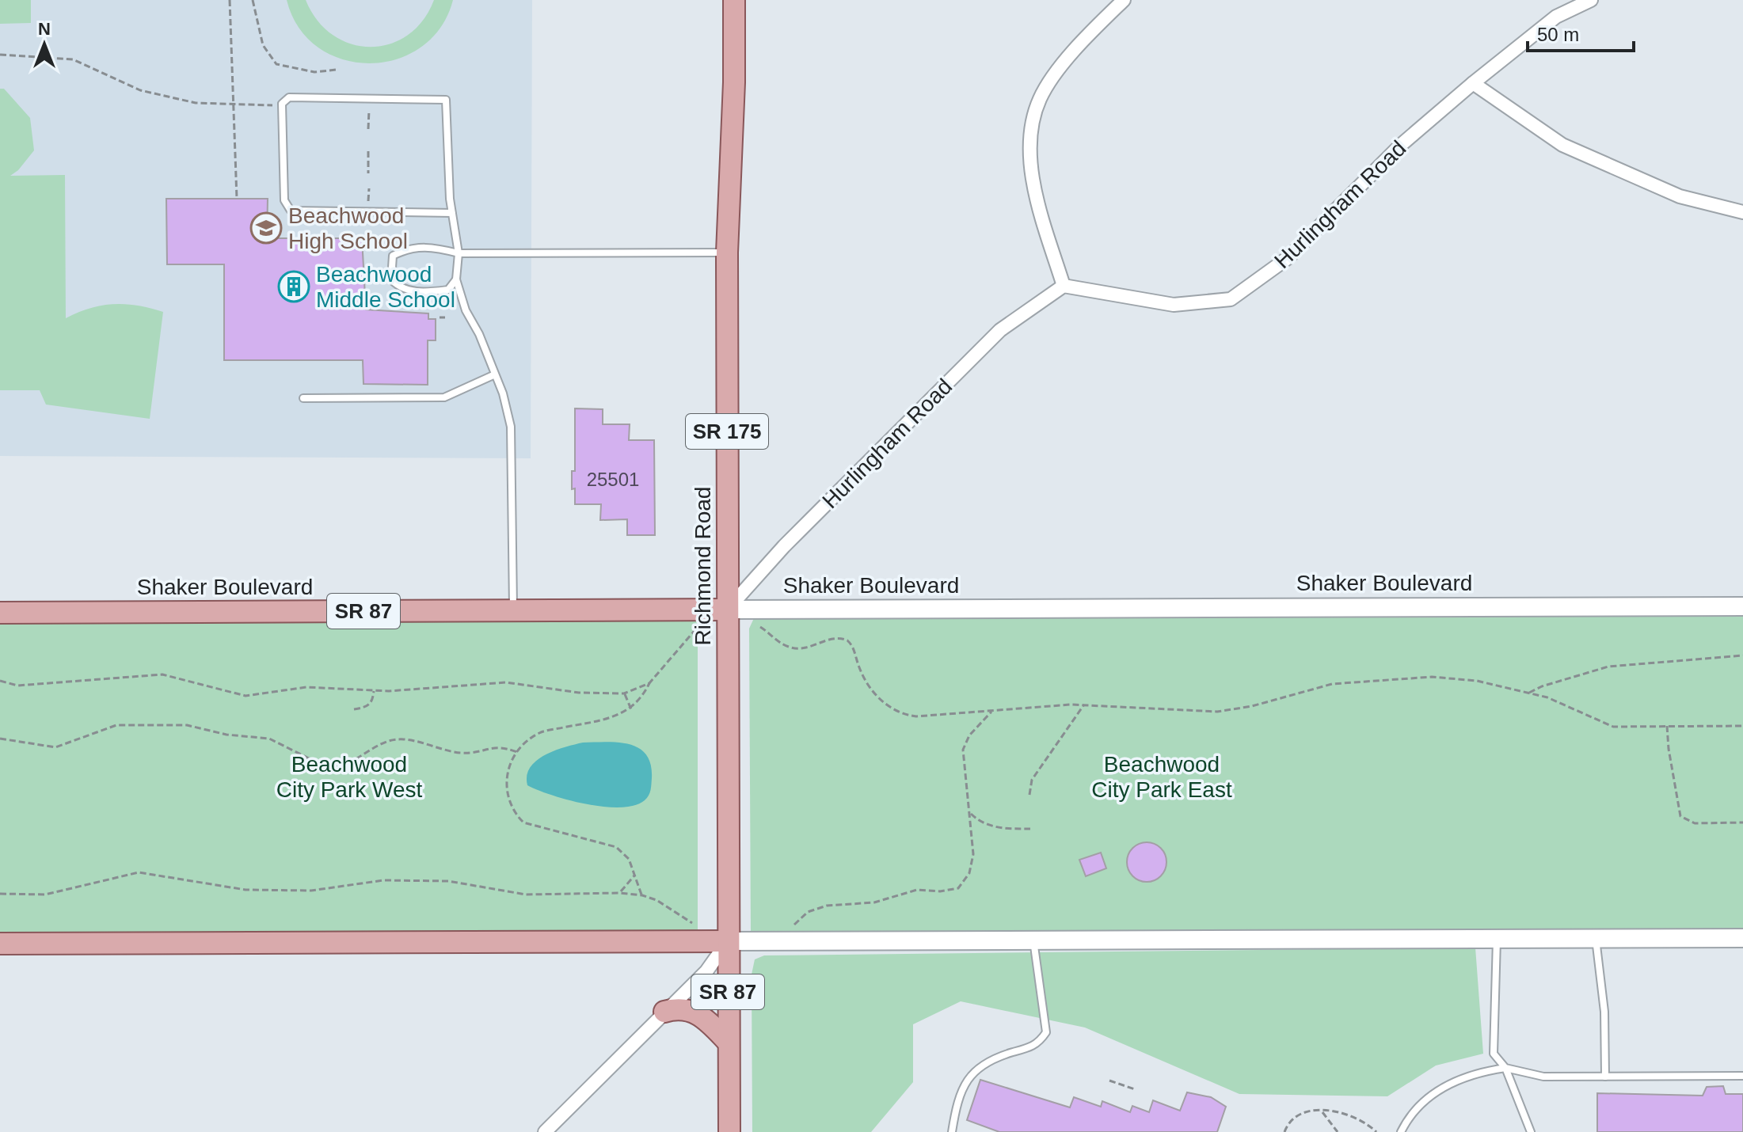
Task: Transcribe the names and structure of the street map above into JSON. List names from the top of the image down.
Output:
{
  "streets": {
    "main road": [
      "SR 175",
      "Richmond Road",
      "Shaker Boulevard",
      "SR 87"
    ],
    "street": ["Hurlingham Road"]
  },
  "crossings": [
    ["Hurlingham Road", "Richmond Road"],
    ["Hurlingham Road", "Shaker Boulevard"],
    ["Richmond Road", "Shaker Boulevard"],
    ["Richmond Road", "SR 87"]
  ],
  "parks": ["Beachwood City Park West", "Beachwood City Park East"],
  "places": {
    "school or university": ["Beachwood High School"],
    "building": ["Beachwood Middle School"]
  },
  "house_numbers": ["25501"],
  "scale_bar": "50 m",
  "north": "top"
}
